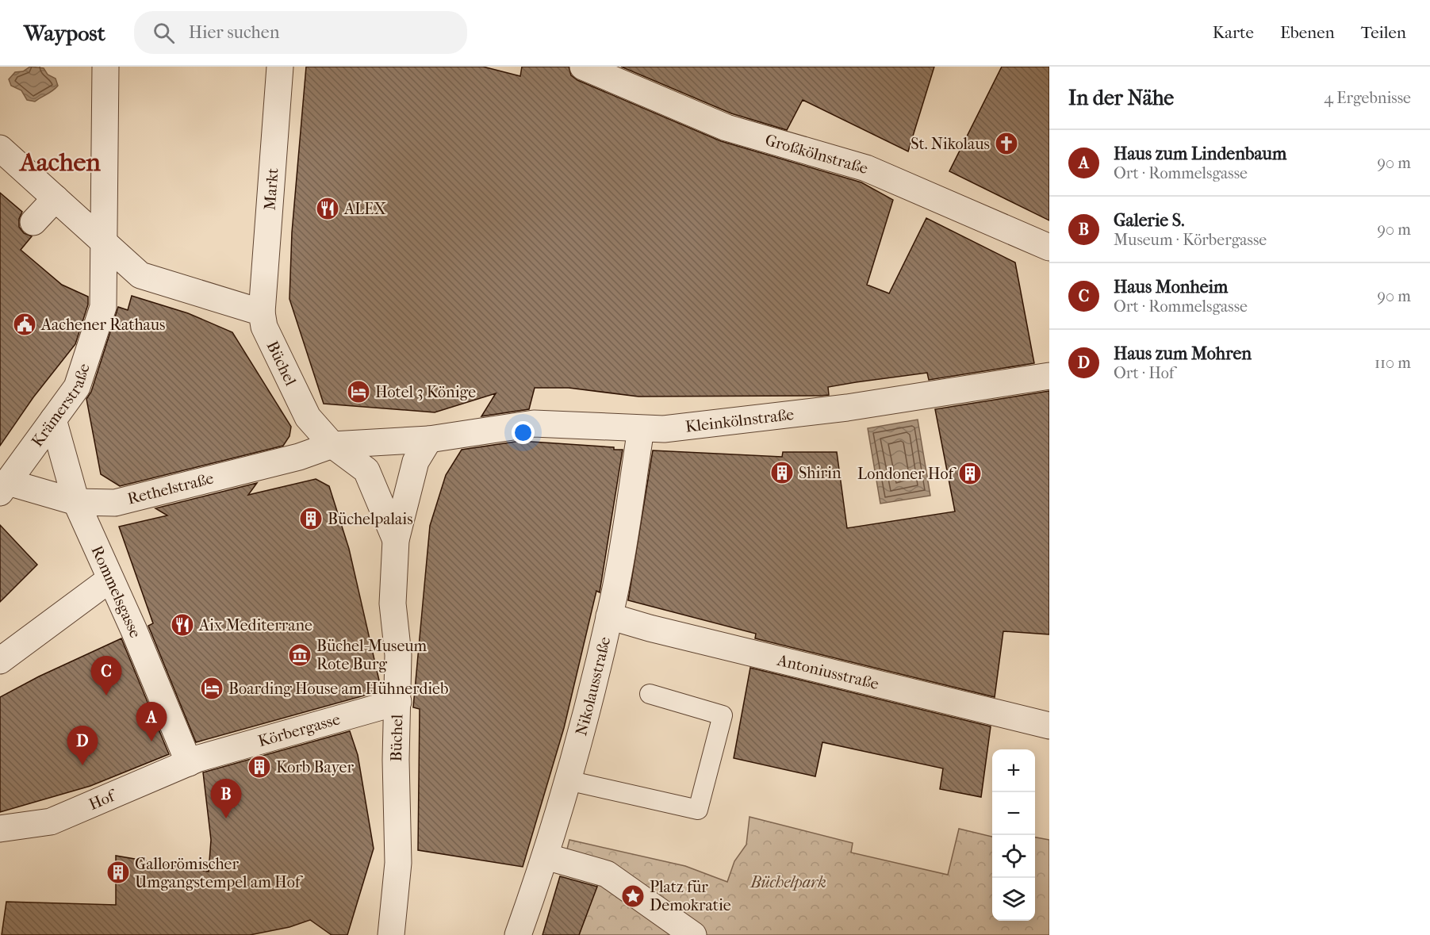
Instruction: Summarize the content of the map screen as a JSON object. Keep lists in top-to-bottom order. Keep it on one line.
{"streets":{"street":["Großkölnstraße","Markt","Büchel","Krämerstraße","Kleinkölnstraße","Rethelstraße","Rommelsgasse","Antoniusstraße","Nikolausstraße","Körbergasse","Hof"]},"crossings":[["Markt","Büchel"],["Büchel","Kleinkölnstraße"],["Büchel","Rethelstraße"],["Büchel","Körbergasse"],["Krämerstraße","Rethelstraße"],["Krämerstraße","Rommelsgasse"],["Kleinkölnstraße","Nikolausstraße"],["Rethelstraße","Rommelsgasse"],["Rommelsgasse","Körbergasse"],["Rommelsgasse","Hof"],["Antoniusstraße","Nikolausstraße"],["Körbergasse","Hof"]],"districts":["Aachen"],"parks":["Büchelpark"],"places":{"church":["St. Nikolaus"],"restaurant":["ALEX","Aix Mediterrane"],"public building":["Aachener Rathaus"],"hotel":["Hotel 3 Könige","Boarding House am Hühnerdieb"],"building":["Shirin","Londoner Hof","Büchelpalais","Korb Bayer","Gallorömischer Umgangstempel am Hof"],"museum":["Büchel-Museum Rote Burg"],"place":["Platz für Demokratie"]},"page":{"header":"Waypost","search":"Hier suchen","nav":["Karte","Ebenen","Teilen"],"heading":["In der Nähe","4 Ergebnisse"],"list":[{"mark":"A","name":"Haus zum Lindenbaum","note":"Ort · Rommelsgasse","value":"90 m"},{"mark":"B","name":"Galerie S.","note":"Museum · Körbergasse","value":"90 m"},{"mark":"C","name":"Haus Monheim","note":"Ort · Rommelsgasse","value":"90 m"},{"mark":"D","name":"Haus zum Mohren","note":"Ort · Hof","value":"110 m"}],"pins":["C","A","D","B"],"map_buttons":["+","−"]}}
